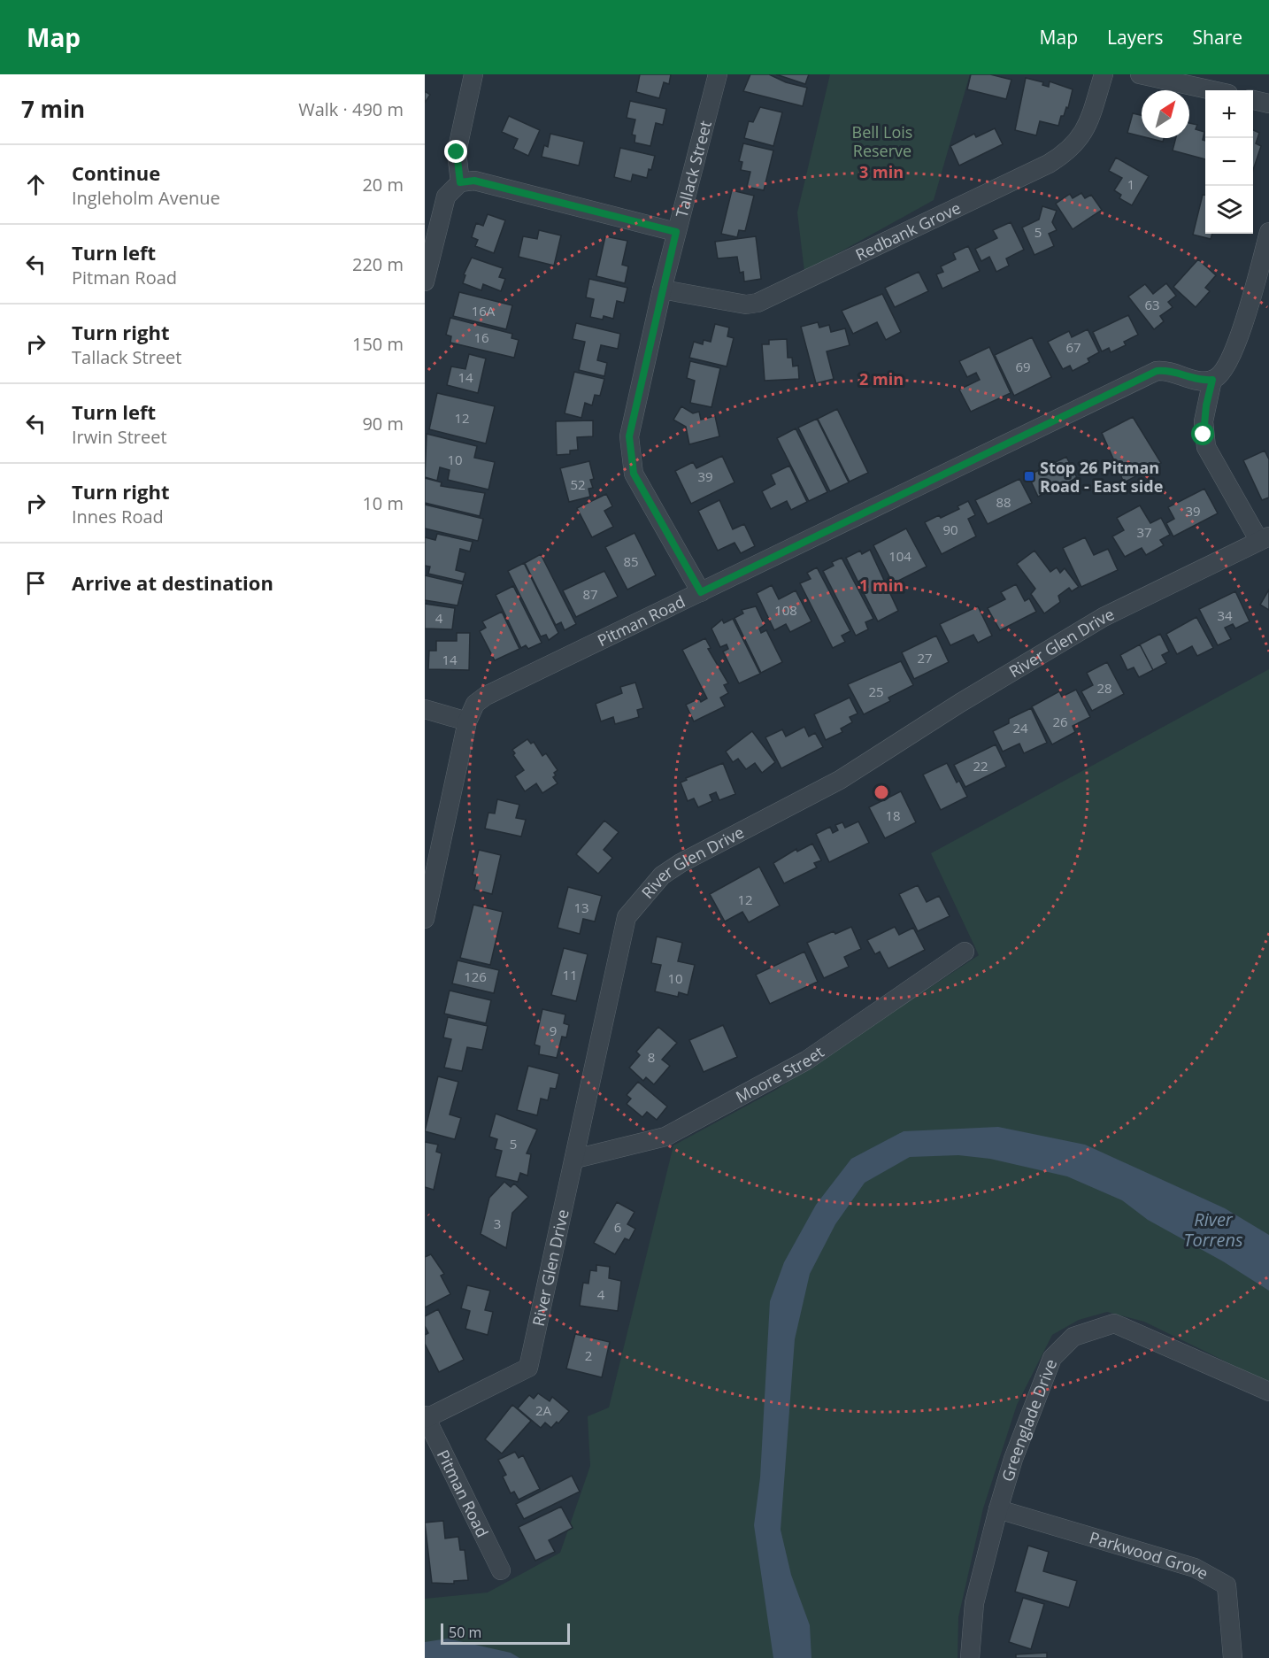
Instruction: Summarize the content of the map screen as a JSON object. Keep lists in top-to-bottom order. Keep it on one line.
{"streets":{"street":["Tallack Street","Redbank Grove","Pitman Road","River Glen Drive","Moore Street","Greenglade Drive","Parkwood Grove"]},"crossings":[["Tallack Street","Redbank Grove"],["Tallack Street","Pitman Road"],["Pitman Road","River Glen Drive"],["River Glen Drive","Moore Street"],["Greenglade Drive","Parkwood Grove"]],"water":["River Torrens"],"parks":["Bell Lois Reserve"],"places":{"transit":["Stop 26 Pitman Road - East side"]},"house_numbers":["1","5","63","16A","16","67","69","14","12","10","39","52","88","39","90","37","104","85","87","108","34","4","27","14","28","25","26","24","22","18","12","13","11","126","10","9","8","5","3","6","4","2","2A"],"scale_bar":"50 m","north":"top right","page":{"header":"Map","nav":["Map","Layers","Share"],"heading":["7 min","Walk · 490 m"],"map_buttons":["+","−"],"list":[["Continue","Ingleholm Avenue","20 m"],["Turn left","Pitman Road","220 m"],["Turn right","Tallack Street","150 m"],["Turn left","Irwin Street","90 m"],["Turn right","Innes Road","10 m"],"Arrive at destination"],"scale":"50 m"},"rings":["3 min","2 min","1 min"]}
